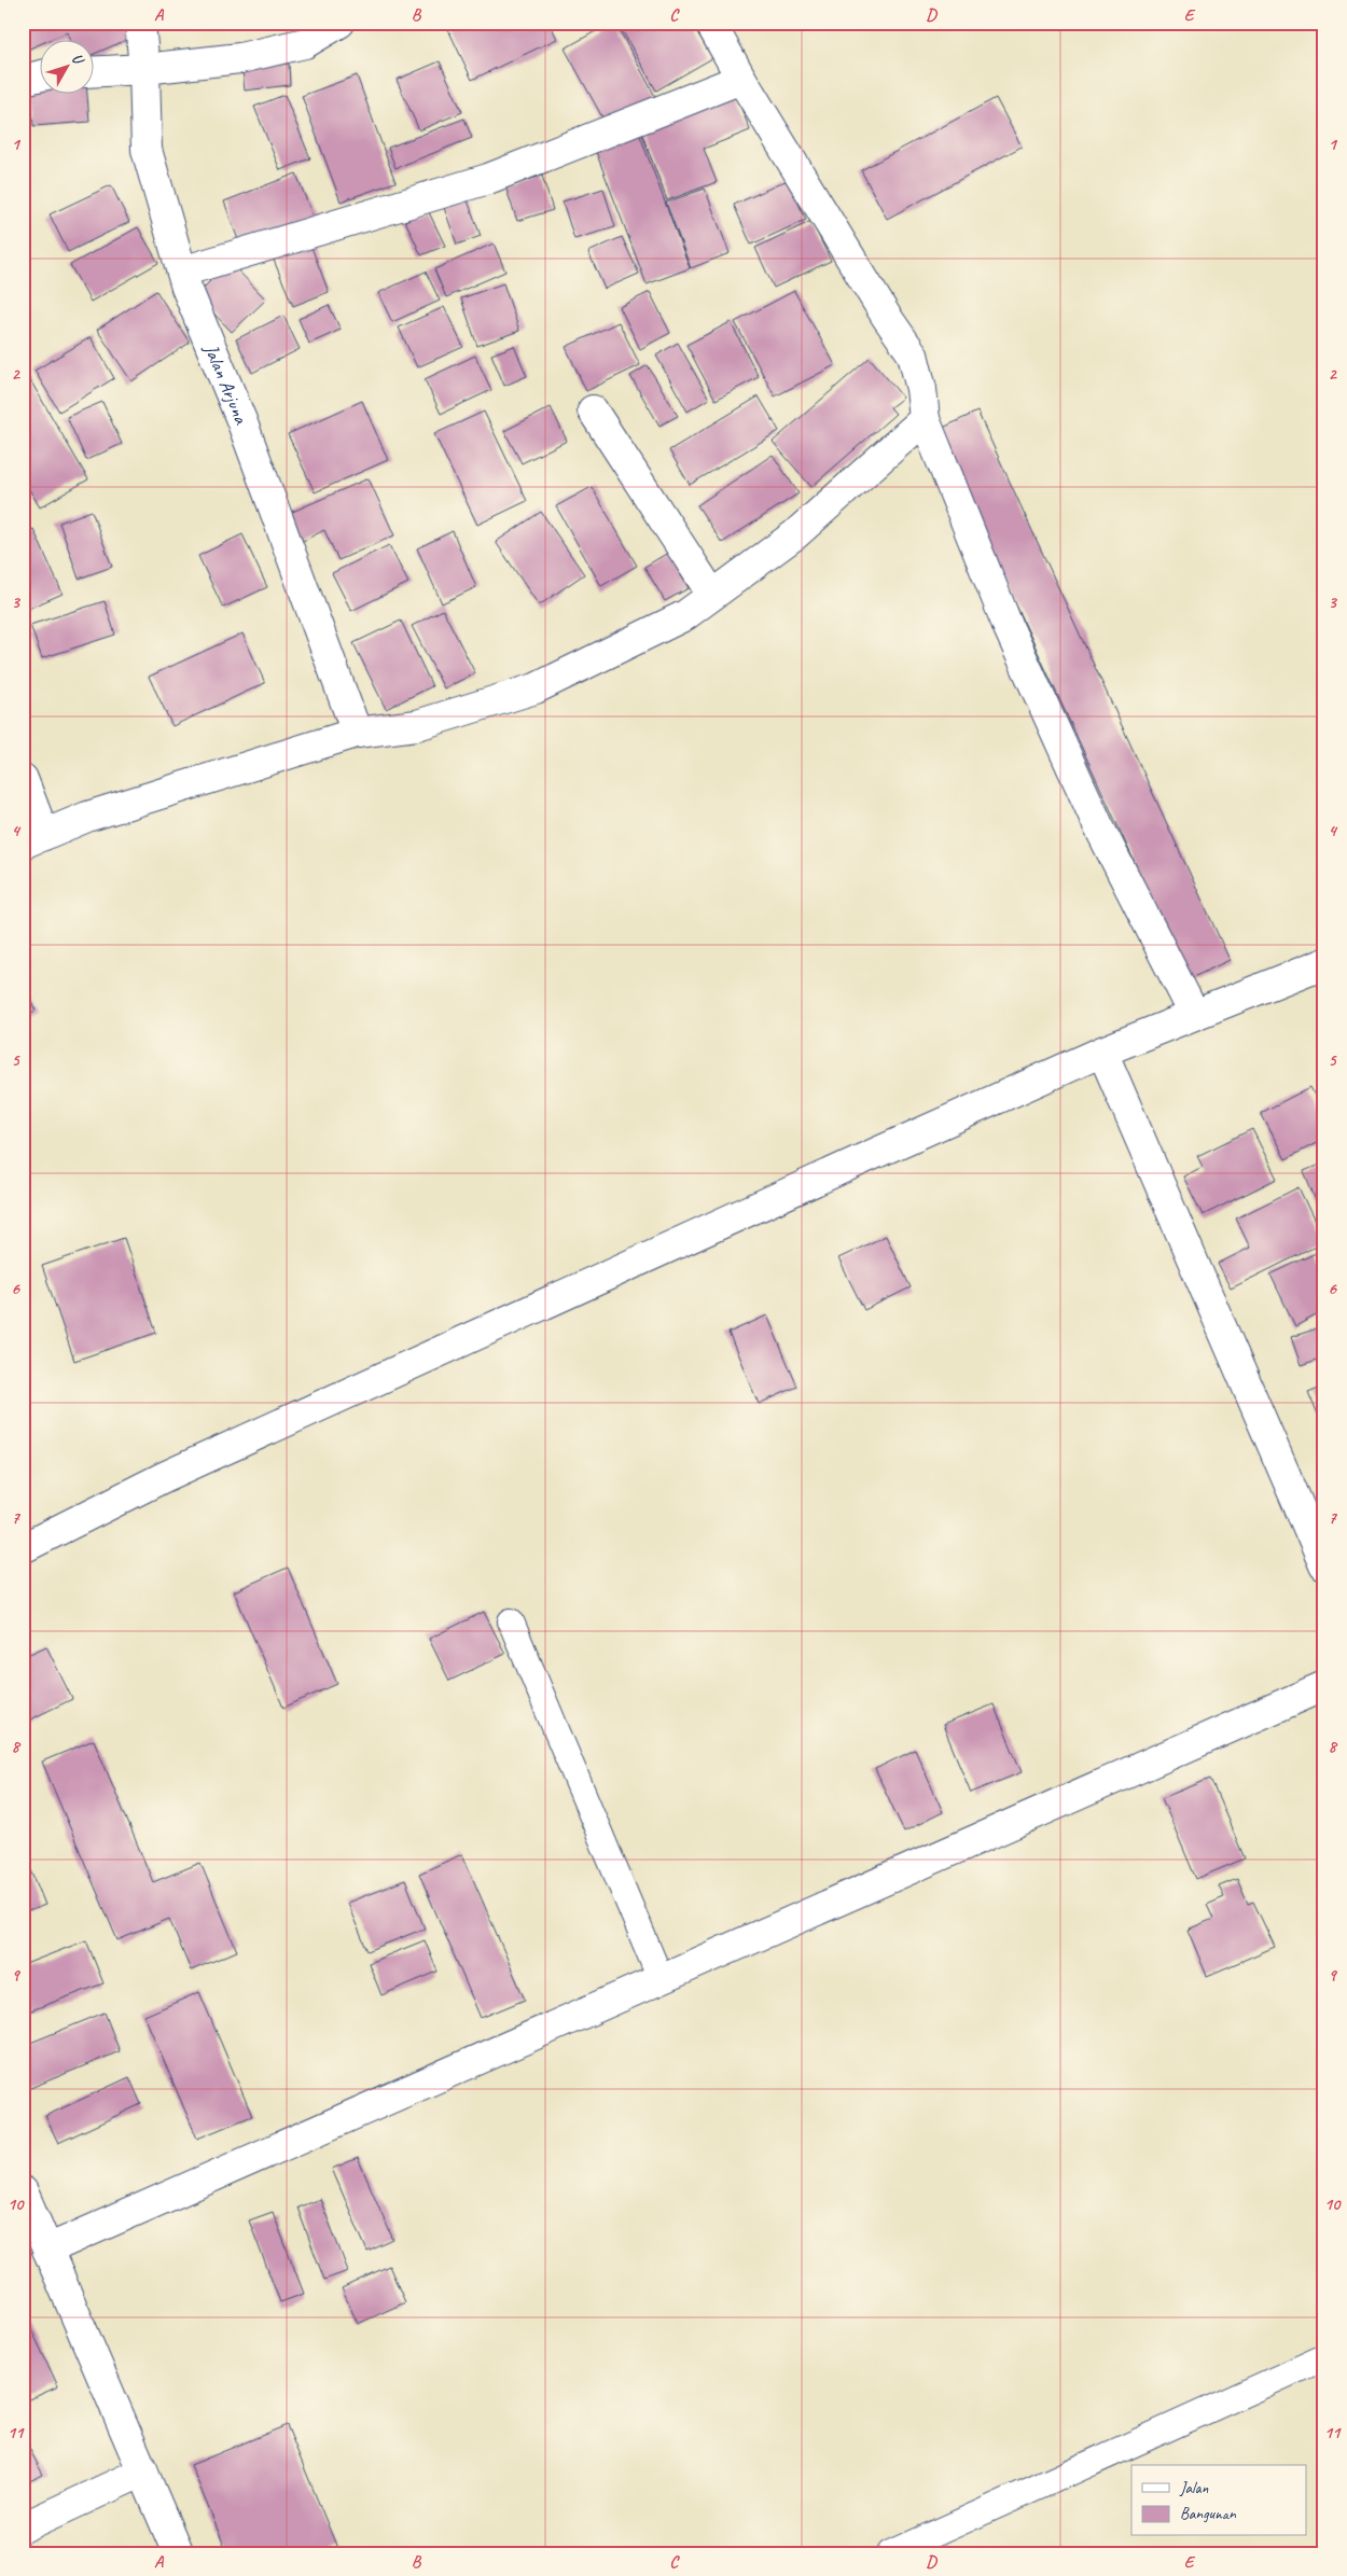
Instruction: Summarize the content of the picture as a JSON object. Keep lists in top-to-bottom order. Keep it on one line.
{"streets":{"street":["Jalan Arjuna"]},"legend":["Jalan","Bangunan"],"north":"top right","grid":{"columns":["A","B","C","D","E"],"rows":["1","2","3","4","5","6","7","8","9","10","11"]}}
